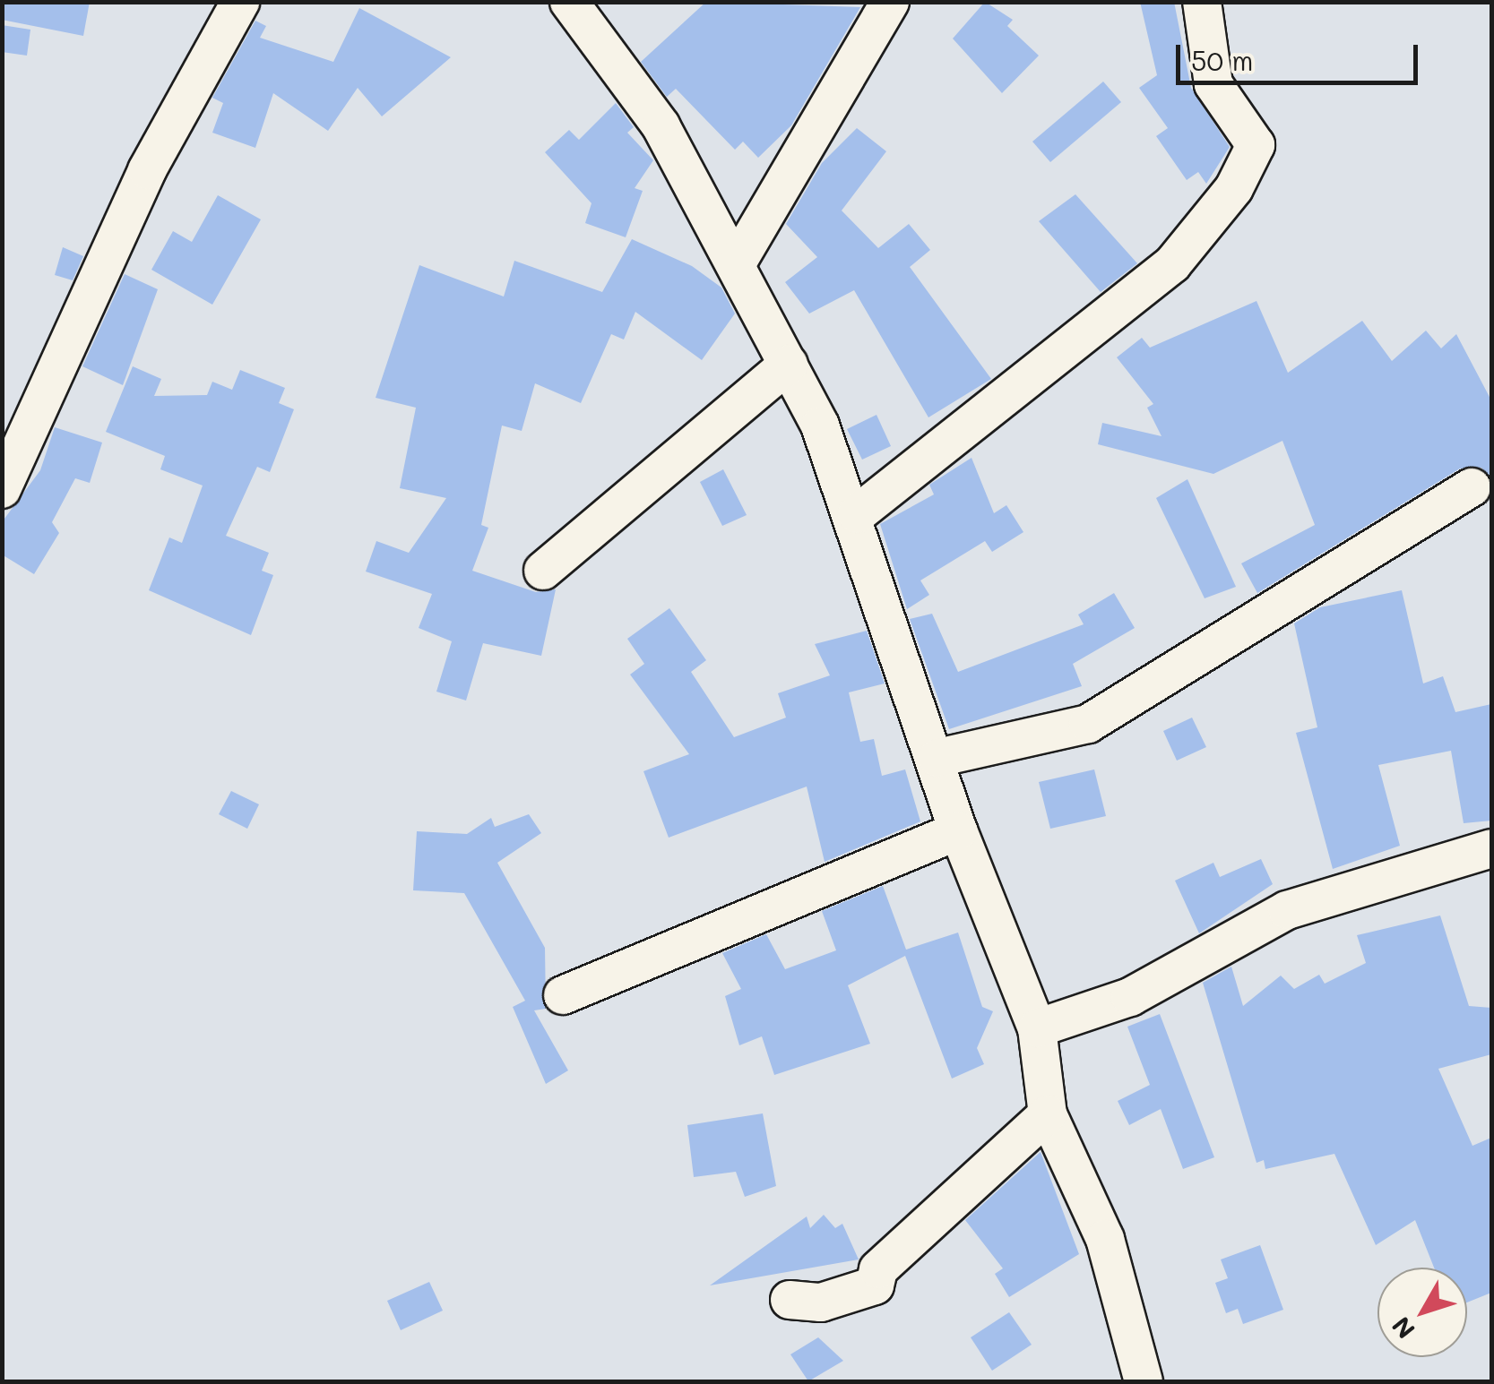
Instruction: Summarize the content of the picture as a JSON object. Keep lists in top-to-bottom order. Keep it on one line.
{"scale_bar":"50 m","north":"bottom left"}
